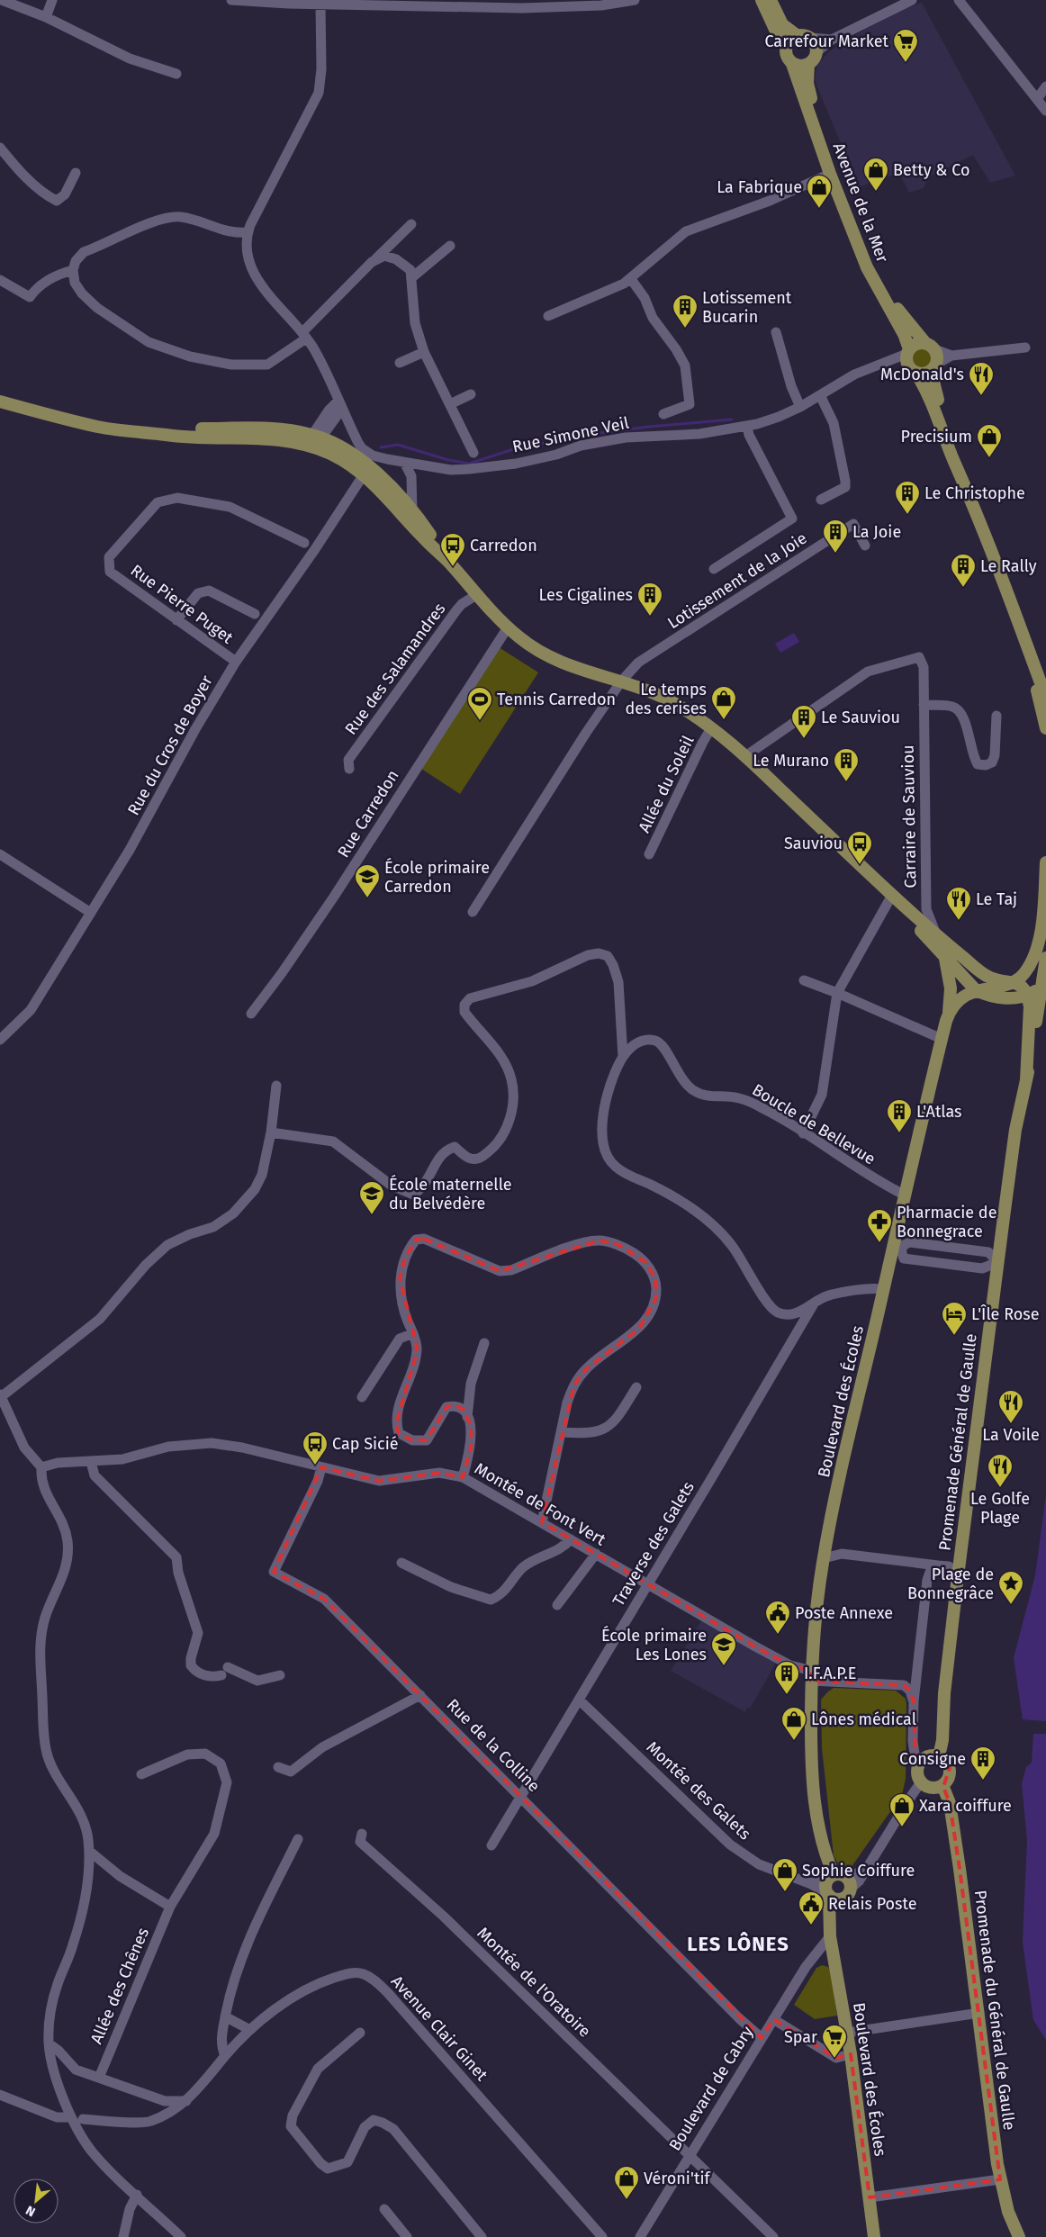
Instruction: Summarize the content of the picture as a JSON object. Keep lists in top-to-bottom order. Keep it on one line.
{"streets":{"main road":["Avenue de la Mer","Boulevard des Écoles","Promenade Général de Gaulle","Promenade du Général de Gaulle"],"street":["Rue Simone Veil","Lotissement de la Joie","Rue Pierre Puget","Rue des Salamandres","Rue du Cros de Boyer","Allée du Soleil","Rue Carredon","Carraire de Sauviou","Boucle de Bellevue","Montée de Font Vert","Traverse des Galets","Rue de la Colline","Montée des Galets","Montée de l'Oratoire","Allée des Chênes","Avenue Clair Ginet","Boulevard de Cabry"]},"crossings":[["Avenue de la Mer","Rue Simone Veil"],["Rue Pierre Puget","Rue du Cros de Boyer"],["Boucle de Bellevue","Boulevard des Écoles"],["Boucle de Bellevue","Traverse des Galets"],["Boulevard des Écoles","Montée de Font Vert"],["Boulevard des Écoles","Montée des Galets"],["Boulevard des Écoles","Boulevard de Cabry"],["Promenade Général de Gaulle","Promenade du Général de Gaulle"],["Montée de Font Vert","Traverse des Galets"],["Montée de Font Vert","Rue de la Colline"],["Traverse des Galets","Rue de la Colline"],["Traverse des Galets","Montée des Galets"],["Rue de la Colline","Boulevard de Cabry"],["Montée de l'Oratoire","Boulevard de Cabry"]],"districts":["LES LÔNES"],"places":{"supermarket":["Carrefour Market","Spar"],"shop":["Betty & Co","La Fabrique","Precisium","Le temps des cerises","Lônes médical","Xara coiffure","Sophie Coiffure","Véroni'tif"],"building":["Lotissement Bucarin","Le Christophe","La Joie","Le Rally","Les Cigalines","Le Sauviou","Le Murano","L'Atlas","I.F.A.P.E","Consigne"],"restaurant":["McDonald's","Le Taj","La Voile","Le Golfe Plage"],"bus stop":["Carredon","Sauviou","Cap Sicié"],"sports":["Tennis Carredon"],"school or university":["École primaire Carredon","École maternelle du Belvédère","École primaire Les Lones"],"pharmacy":["Pharmacie de Bonnegrace"],"hotel":["L'Île Rose"],"place":["Plage de Bonnegrâce"],"public building":["Poste Annexe","Relais Poste"]},"north":"bottom left"}
